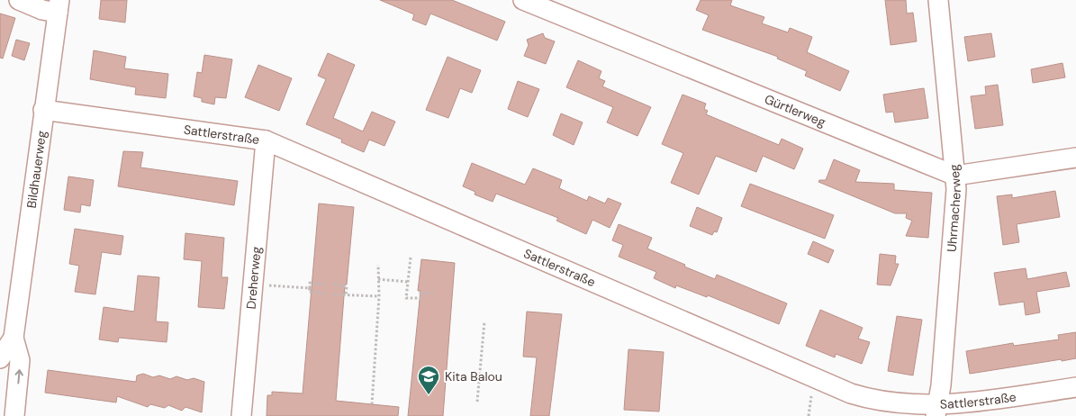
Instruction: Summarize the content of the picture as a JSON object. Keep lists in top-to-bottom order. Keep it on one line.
{"streets":{"street":["Gürtlerweg","Sattlerstraße","Bildhauerweg","Uhrmacherweg","Dreherweg"]},"crossings":[["Gürtlerweg","Uhrmacherweg"],["Sattlerstraße","Bildhauerweg"],["Sattlerstraße","Uhrmacherweg"],["Sattlerstraße","Dreherweg"]],"places":{"school or university":["Kita Balou"]}}
